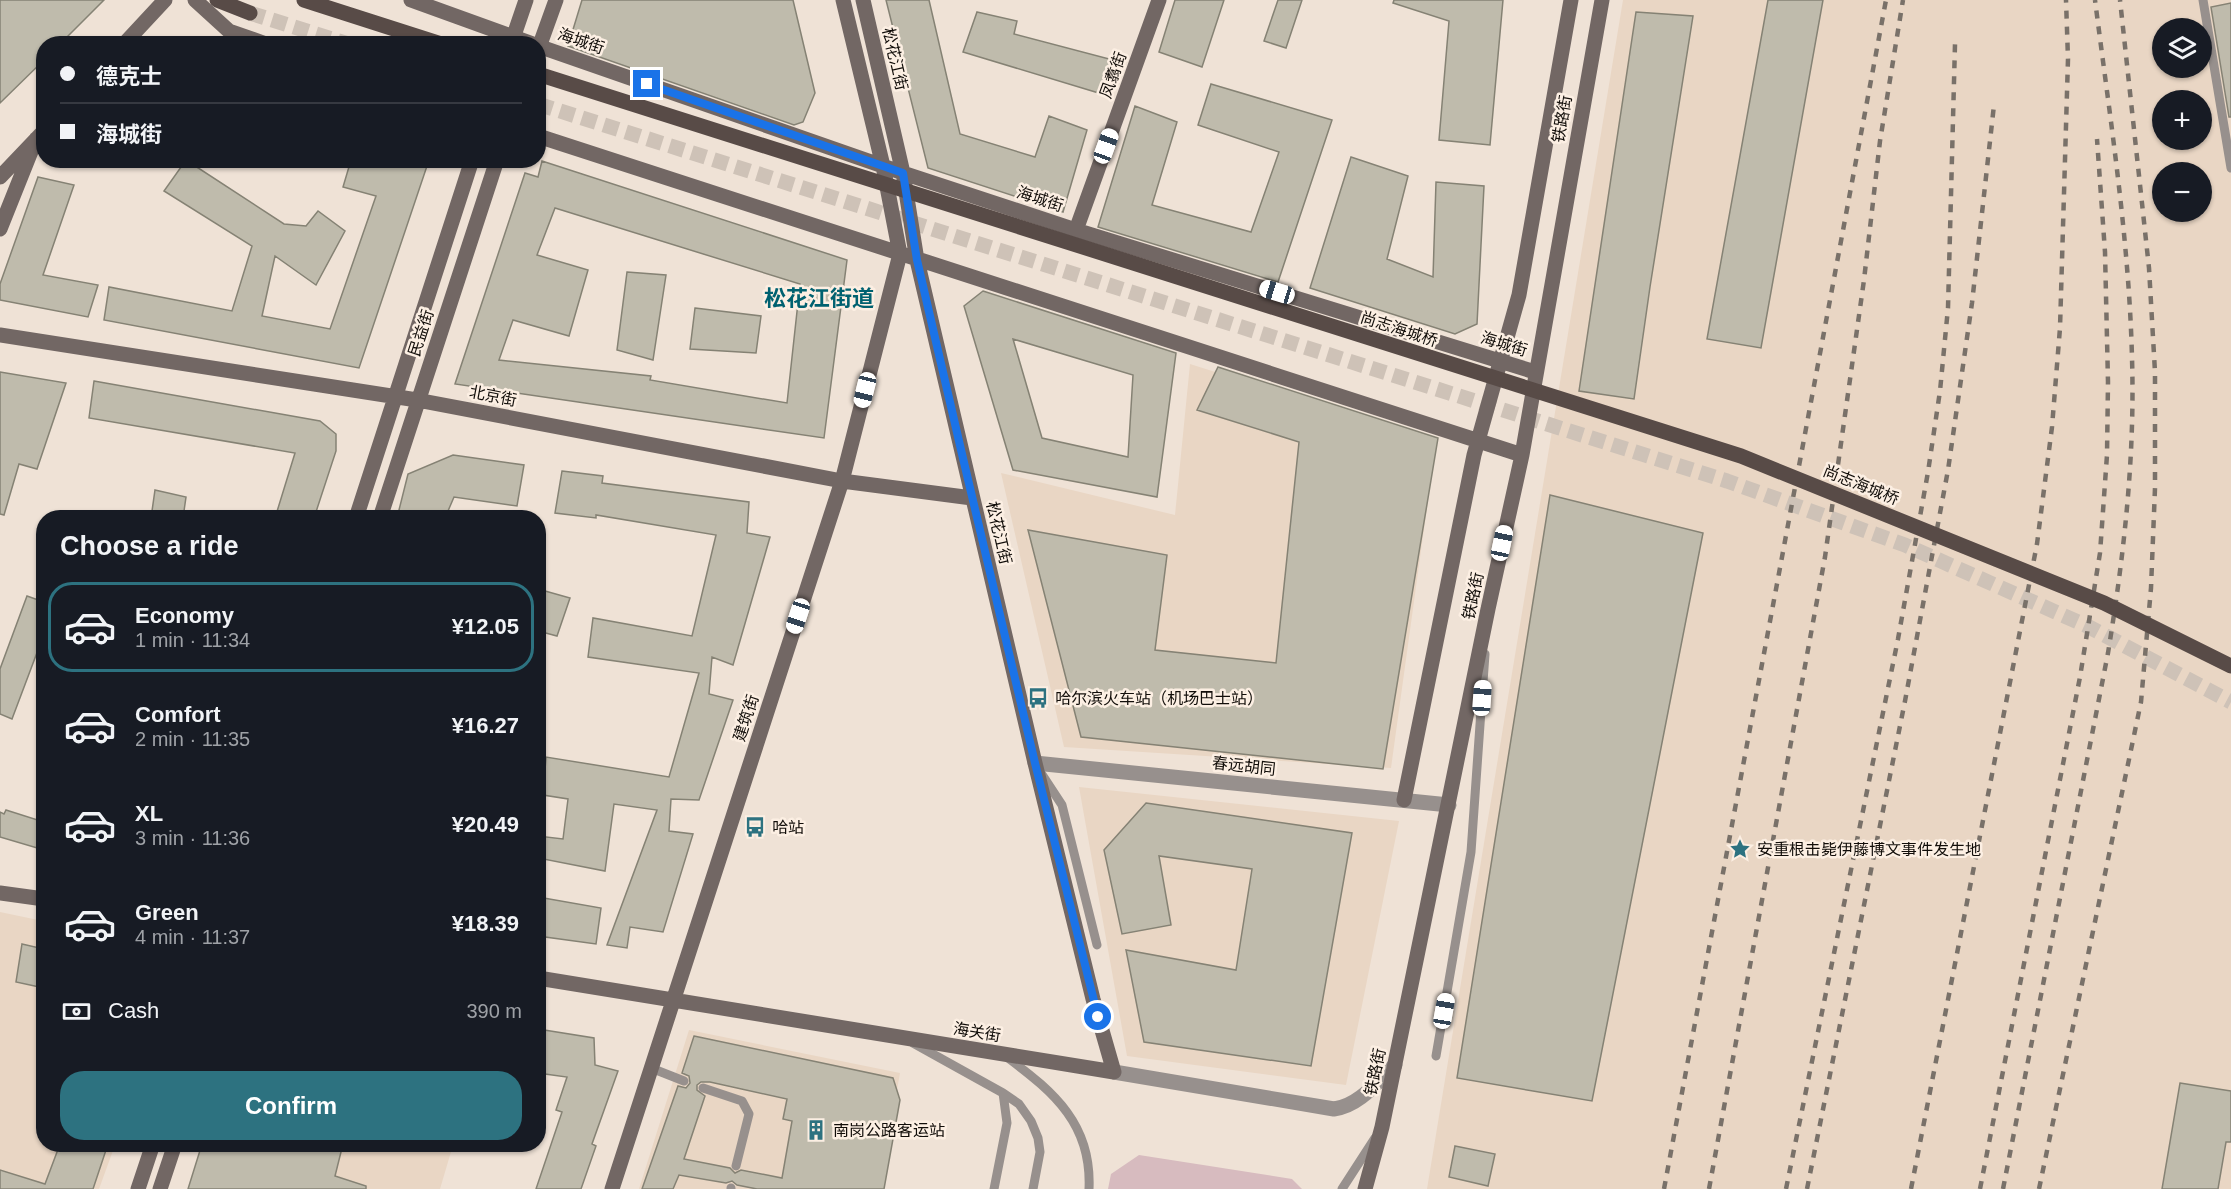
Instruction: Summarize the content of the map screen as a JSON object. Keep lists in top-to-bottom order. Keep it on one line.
{"streets":{"main road":["海城街","松花江街","凤翥街","铁路街","尚志海城桥","民益街","北京街","建筑街","海关街"],"street":["春远胡同"]},"crossings":[["海城街","松花江街"],["海城街","凤翥街"],["海城街","铁路街"],["松花江街","北京街"],["松花江街","春远胡同"],["松花江街","海关街"],["铁路街","春远胡同"],["铁路街","海关街"],["民益街","北京街"],["北京街","建筑街"],["建筑街","海关街"]],"districts":["松花江街道"],"places":{"bus stop":["哈尔滨火车站（机场巴士站）","哈站"],"place":["安重根击毙伊藤博文事件发生地"],"building":["南岗公路客运站"]},"page":{"map_buttons":["+","−"],"banner":["德克士","海城街"],"heading":"Choose a ride","list":[{"name":"Economy","note":"1 min · 11:34","value":"¥12.05"},{"name":"Comfort","note":"2 min · 11:35","value":"¥16.27"},{"name":"XL","note":"3 min · 11:36","value":"¥20.49"},{"name":"Green","note":"4 min · 11:37","value":"¥18.39"}],"pay":["Cash","390 m"],"buttons":"Confirm"}}
